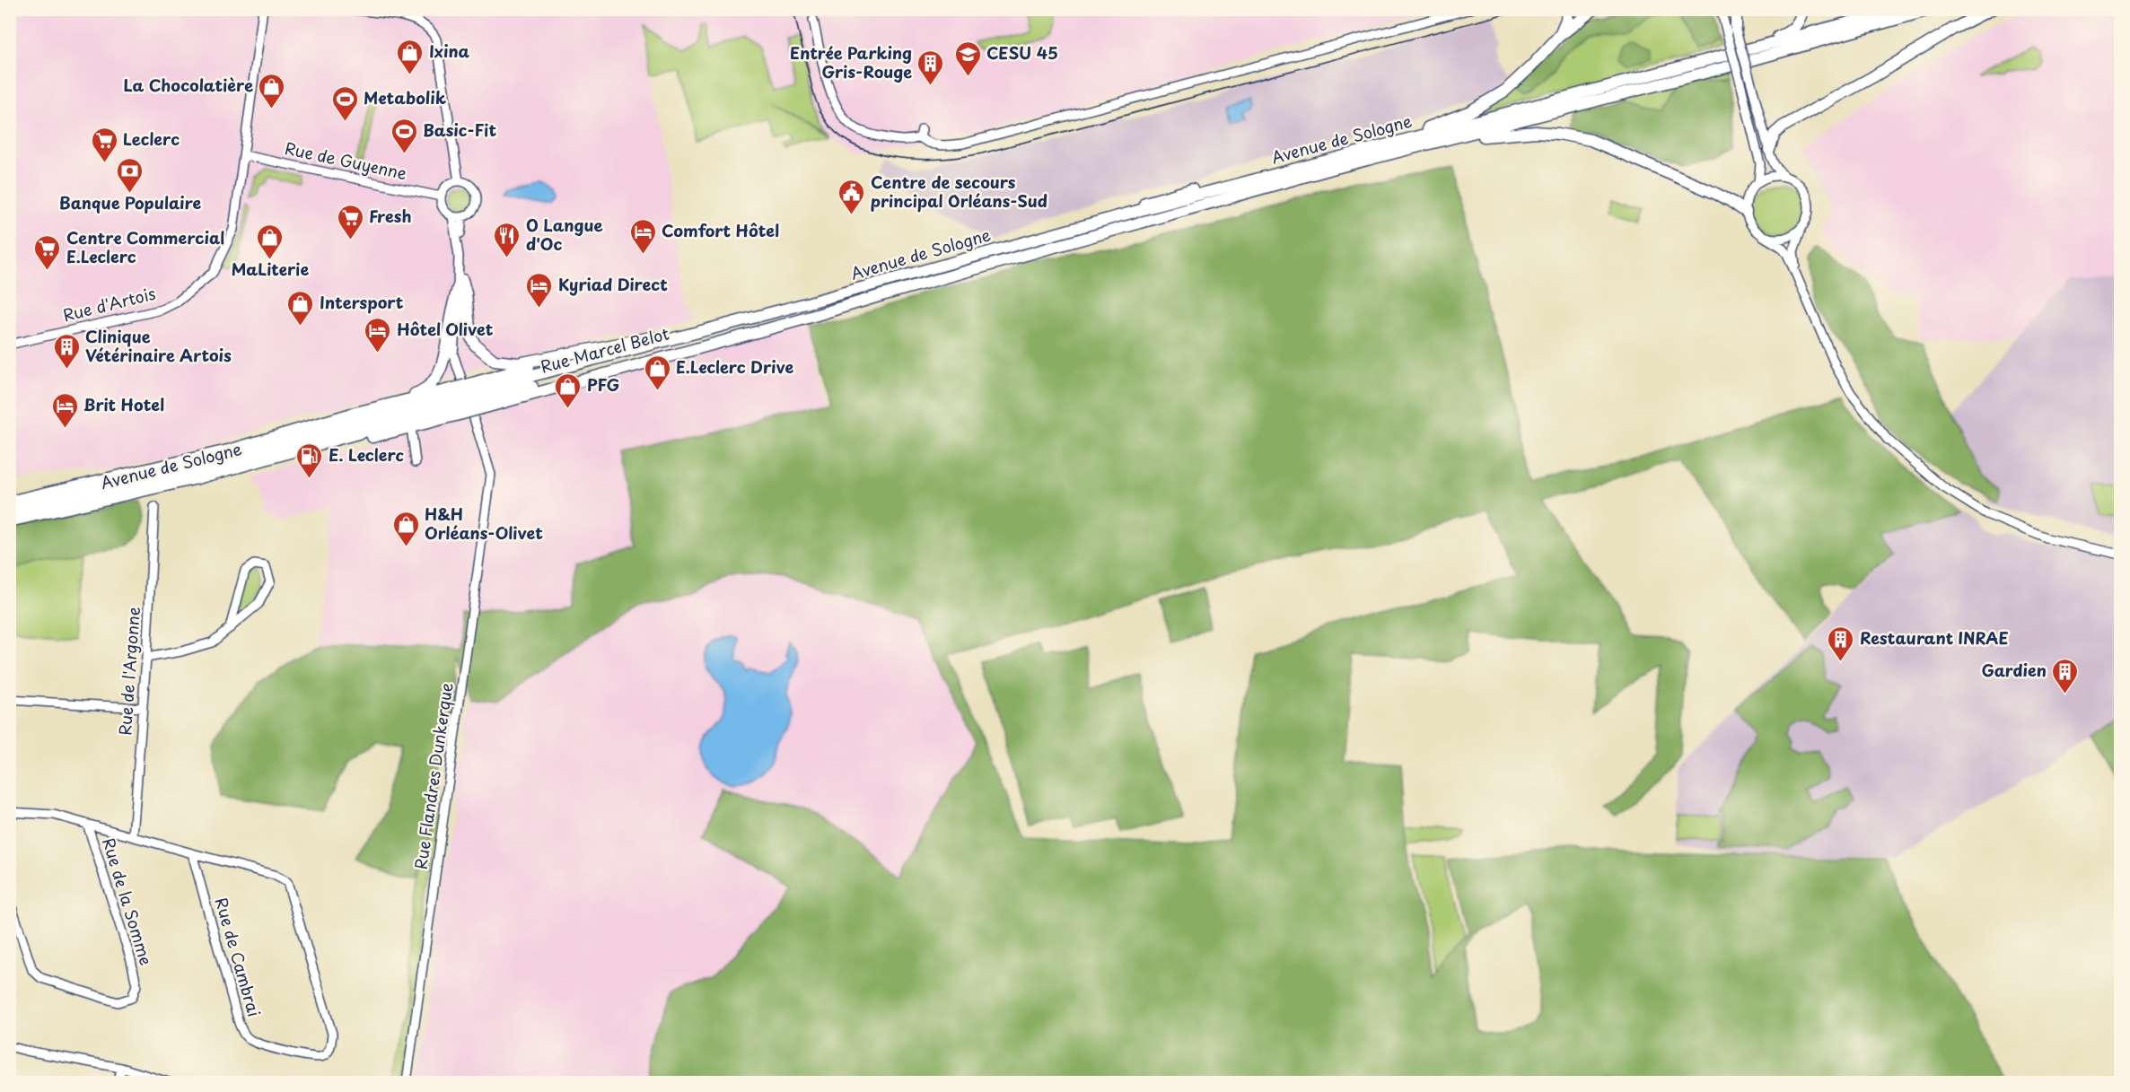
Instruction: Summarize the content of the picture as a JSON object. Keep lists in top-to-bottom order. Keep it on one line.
{"streets":{"main road":["Avenue de Sologne","Rue Marcel Belot"],"street":["Rue de Guyenne","Rue d'Artois","Rue de l'Argonne","Rue Flandres Dunkerque","Rue de la Somme","Rue de Cambrai"]},"crossings":[["Avenue de Sologne","Rue Marcel Belot"],["Rue de Guyenne","Rue d'Artois"],["Rue Marcel Belot","Rue Flandres Dunkerque"]],"places":{"shop":["Ixina","La Chocolatière","MaLiterie","Intersport","E.Leclerc Drive","PFG","H&H Orléans-Olivet"],"school or university":["CESU 45"],"building":["Entrée Parking Gris-Rouge","Clinique Vétérinaire Artois","Restaurant INRAE","Gardien"],"sports":["Metabolik","Basic-Fit"],"supermarket":["Leclerc","Fresh","Centre Commercial E.Leclerc"],"bank":["Banque Populaire"],"public building":["Centre de secours principal Orléans-Sud"],"hotel":["Comfort Hôtel","Kyriad Direct","Hôtel Olivet","Brit Hotel"],"restaurant":["O Langue d'Oc"],"fuel station":["E. Leclerc"]}}
